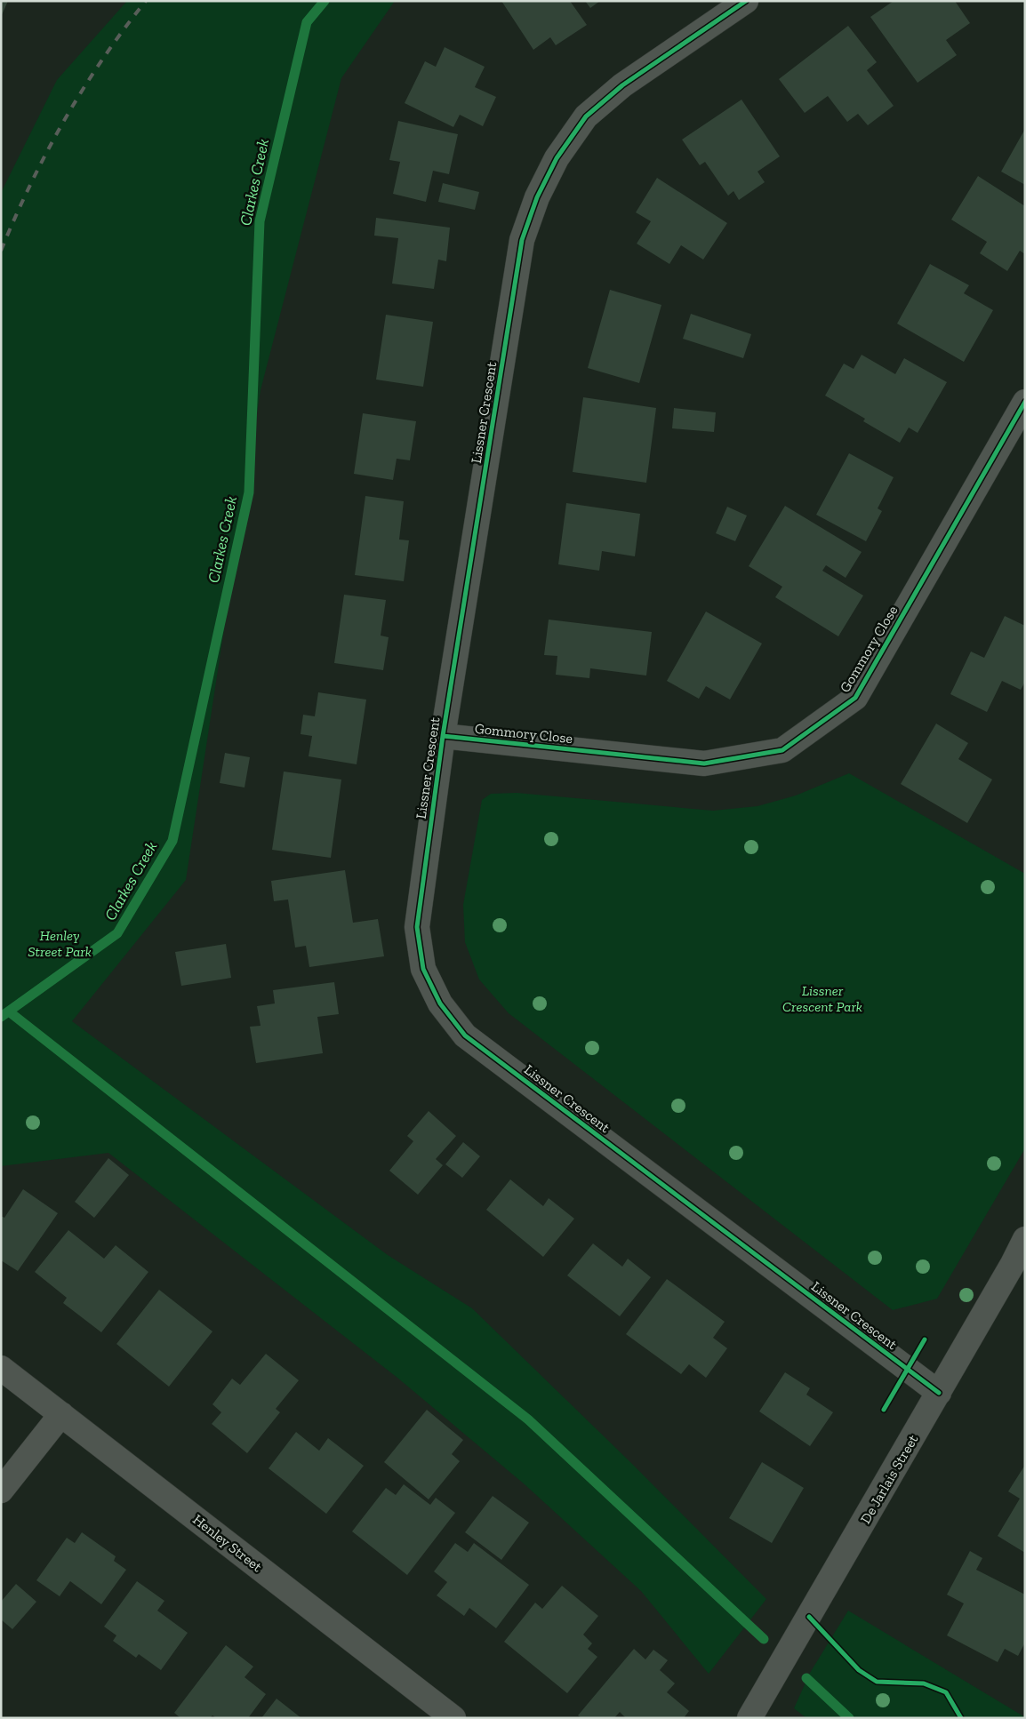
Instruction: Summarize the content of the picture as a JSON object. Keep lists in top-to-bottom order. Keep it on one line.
{"streets":{"street":["Lissner Crescent","Gommory Close","De Jarlais Street","Henley Street"]},"crossings":[["Lissner Crescent","Gommory Close"],["Lissner Crescent","De Jarlais Street"]],"water":["Clarkes Creek"],"parks":["Henley Street Park","Lissner Crescent Park"]}
